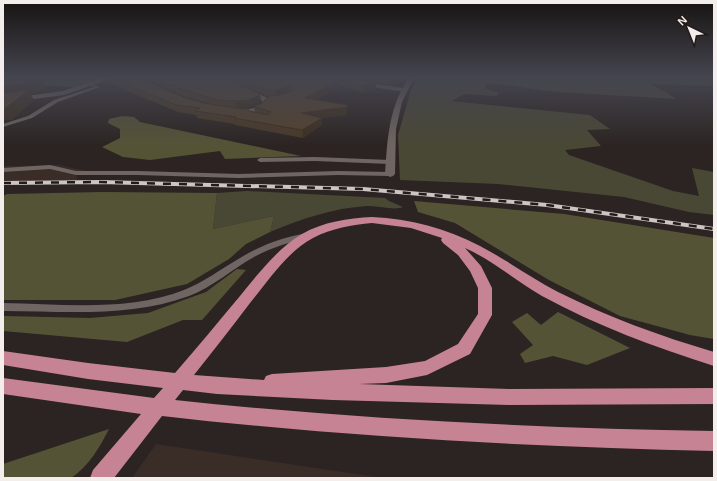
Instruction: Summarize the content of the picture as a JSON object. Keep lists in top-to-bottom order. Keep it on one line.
{"north":"top left"}
